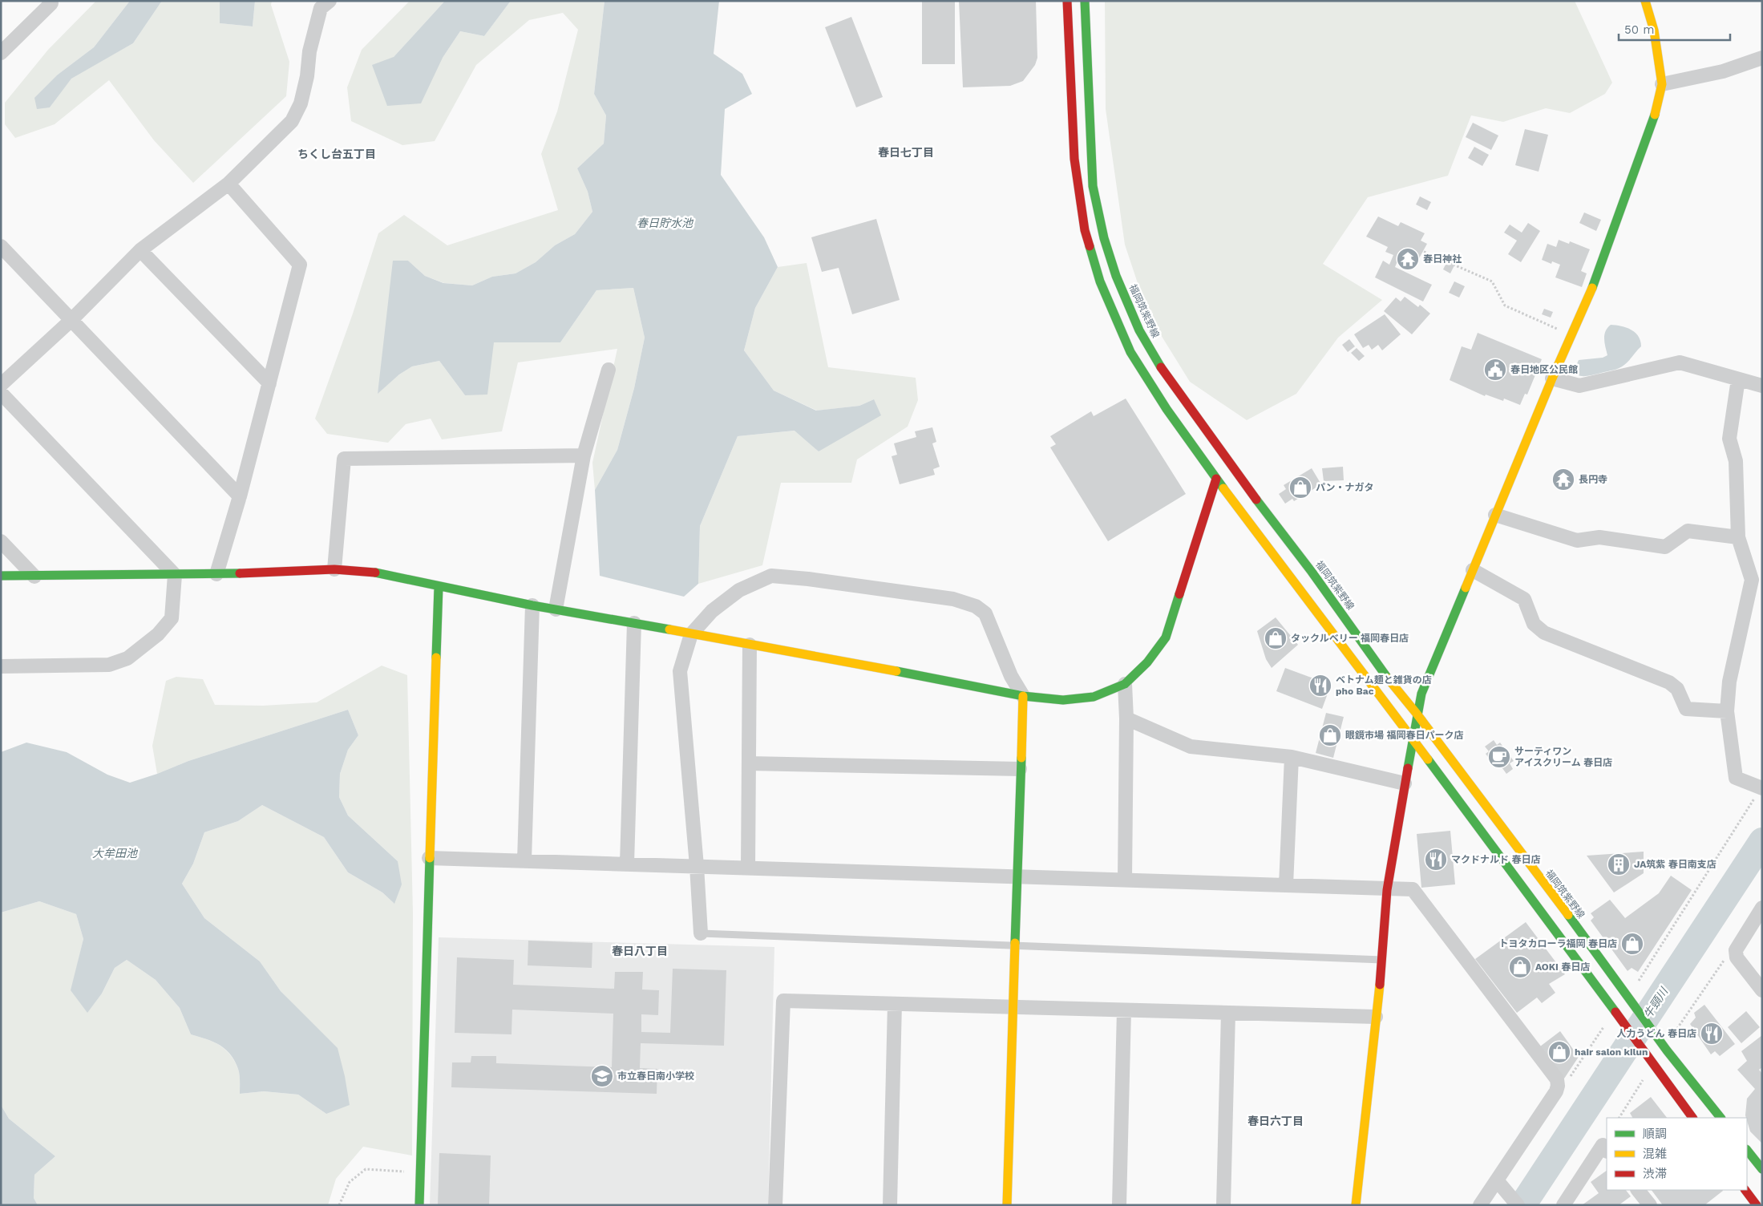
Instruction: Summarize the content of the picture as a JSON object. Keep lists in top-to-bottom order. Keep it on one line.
{"streets":{"street":["福岡筑紫野線"]},"districts":["春日七丁目","ちくし台五丁目","春日八丁目","春日六丁目"],"water":["春日貯水池","大牟田池","牛頸川"],"places":{"temple":["春日神社","長円寺"],"public building":["春日地区公民館"],"shop":["パン・ナガタ","タックルベリー 福岡春日店","眼鏡市場 福岡春日パーク店","トヨタカローラ福岡 春日店","AOKI 春日店","hair salon kilun"],"restaurant":["ベトナム麺と雑貨の店 pho Bac","マクドナルド 春日店","人力うどん 春日店"],"cafe":["サーティワン アイスクリーム 春日店"],"building":["JA筑紫 春日南支店"],"school or university":["市立春日南小学校"]},"legend":["順調","混雑","渋滞"],"scale_bar":"50 m"}
